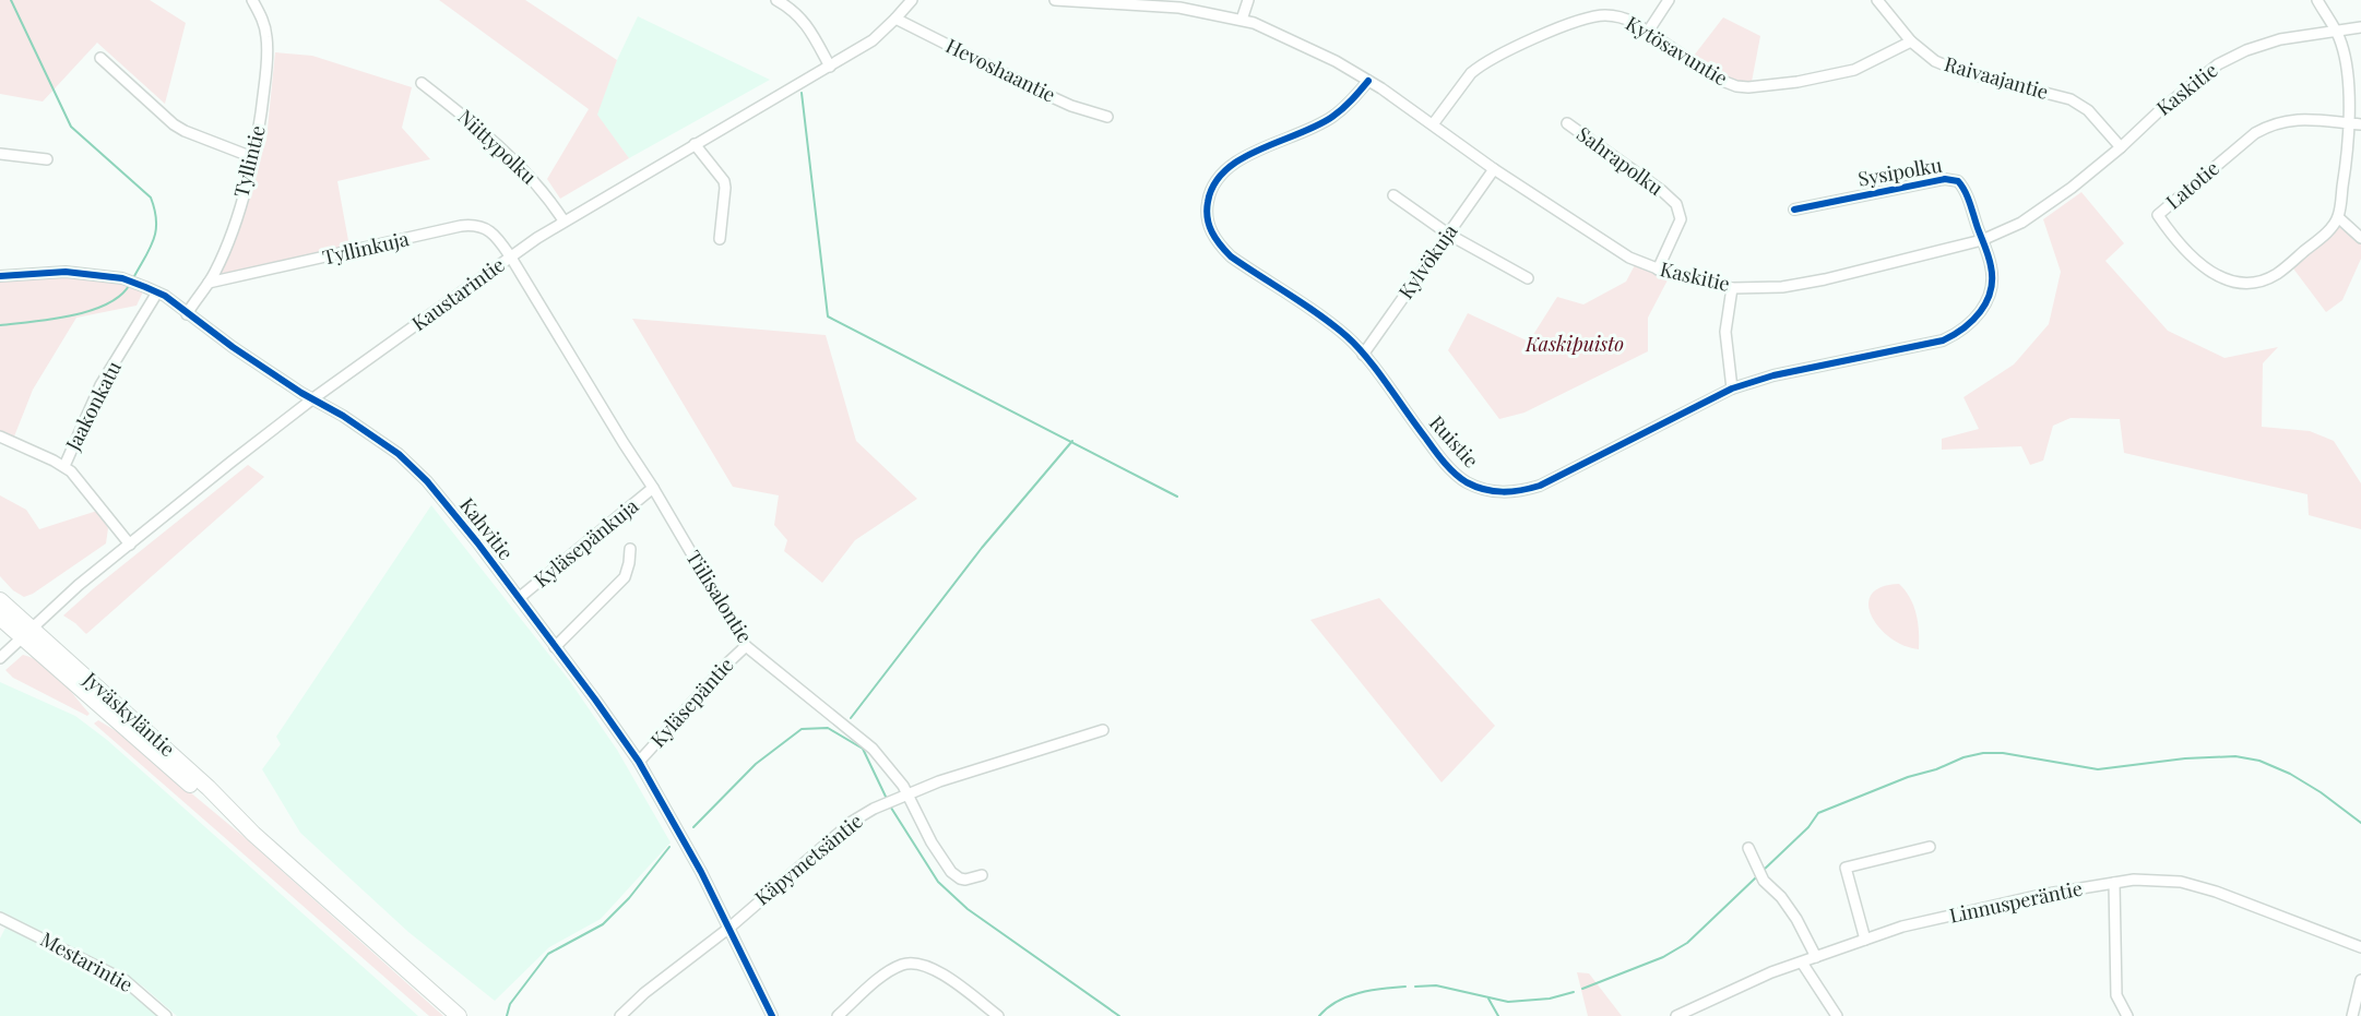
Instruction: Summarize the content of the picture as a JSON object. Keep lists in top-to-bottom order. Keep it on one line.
{"streets":{"highway":["Jyväskyläntie"],"street":["Kytösavuntie","Hevoshaantie","Raivaajantie","Kaskitie","Niittypolku","Tyllintie","Sahrapolku","Sysipolku","Latotie","Tyllinkuja","Kylvökuja","Kaustarintie","Jaakonkatu","Ruistie","Kahvitie","Kyläsepänkuja","Tiilisalontie","Kyläsepäntie","Käpymetsäntie","Linnusperäntie","Mestarintie"]},"crossings":[["Kytösavuntie","Raivaajantie"],["Kytösavuntie","Kaskitie"],["Hevoshaantie","Kaustarintie"],["Raivaajantie","Kaskitie"],["Kaskitie","Sahrapolku"],["Kaskitie","Sysipolku"],["Kaskitie","Kylvökuja"],["Kaskitie","Ruistie"],["Niittypolku","Kaustarintie"],["Tyllintie","Tyllinkuja"],["Tyllintie","Kahvitie"],["Sysipolku","Ruistie"],["Tyllinkuja","Kaustarintie"],["Tyllinkuja","Tiilisalontie"],["Kylvökuja","Ruistie"],["Kaustarintie","Jaakonkatu"],["Kaustarintie","Kahvitie"],["Kaustarintie","Tiilisalontie"],["Kaustarintie","Jyväskyläntie"],["Jaakonkatu","Kahvitie"],["Kahvitie","Kyläsepänkuja"],["Kahvitie","Kyläsepäntie"],["Kahvitie","Käpymetsäntie"],["Kyläsepänkuja","Tiilisalontie"],["Tiilisalontie","Kyläsepäntie"],["Tiilisalontie","Käpymetsäntie"]],"parks":["Kaskipuisto"]}
